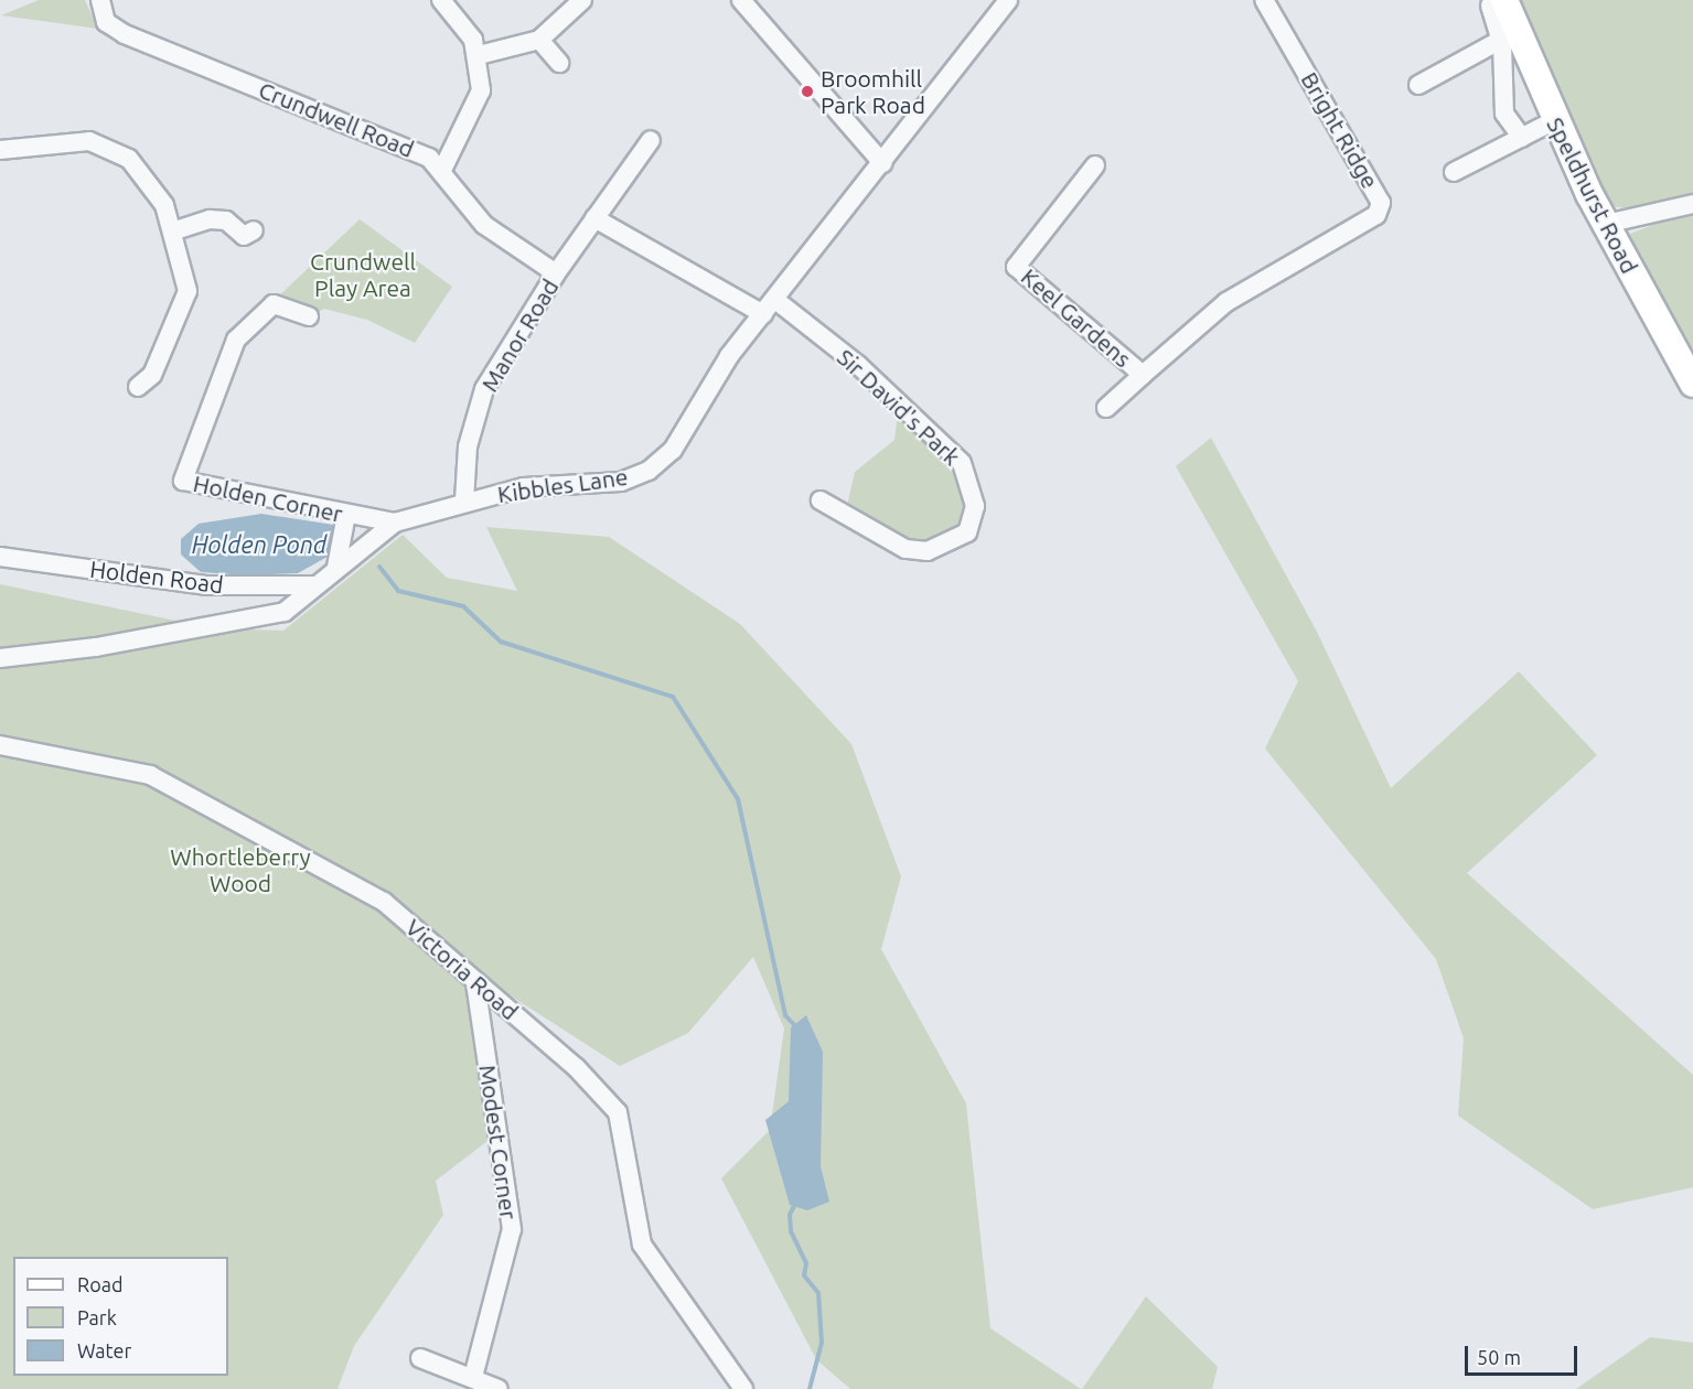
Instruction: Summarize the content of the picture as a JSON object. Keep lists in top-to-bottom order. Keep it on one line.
{"streets":{"street":["Crundwell Road","Bright Ridge","Speldhurst Road","Keel Gardens","Manor Road","Sir David's Park","Kibbles Lane","Holden Corner","Holden Road","Victoria Road","Modest Corner"]},"crossings":[["Crundwell Road","Manor Road"],["Bright Ridge","Keel Gardens"],["Manor Road","Kibbles Lane"],["Sir David's Park","Kibbles Lane"],["Kibbles Lane","Holden Corner"],["Kibbles Lane","Holden Road"],["Victoria Road","Modest Corner"]],"water":["Holden Pond"],"parks":["Crundwell Play Area","Whortleberry Wood"],"places":["Broomhill Park Road"],"legend":["Road","Park","Water"],"scale_bar":"50 m"}
